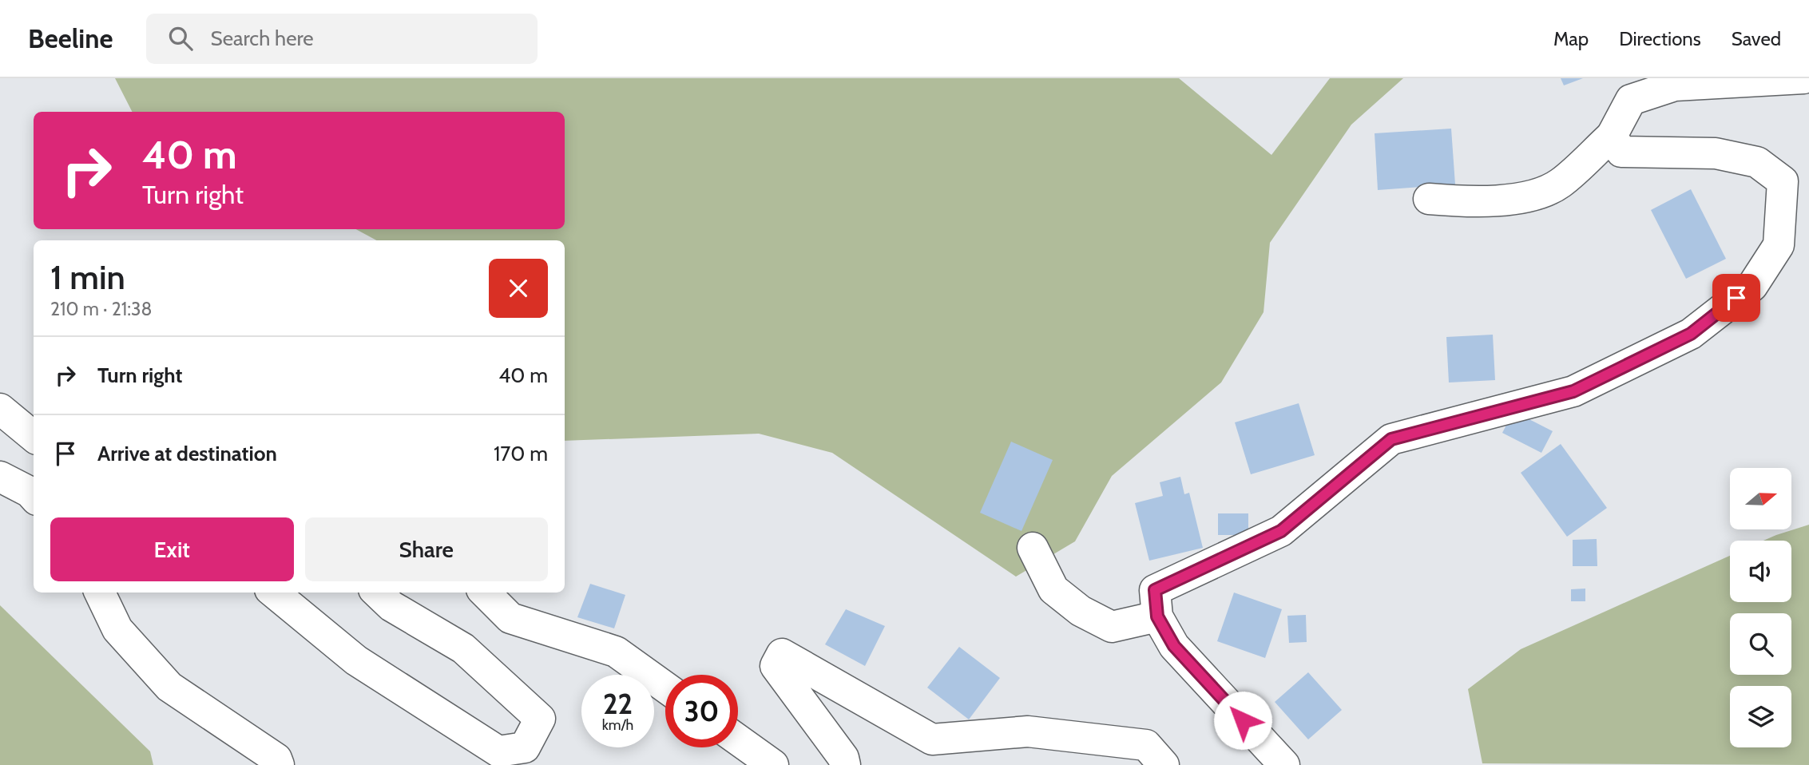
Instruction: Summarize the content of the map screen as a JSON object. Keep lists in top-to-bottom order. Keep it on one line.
{"north":"right","page":{"header":"Beeline","search":"Search here","nav":["Map","Directions","Saved"],"turn":["40 m","Turn right"],"heading":["1 min","210 m · 21:38"],"list":[{"name":"Turn right","value":"40 m"},{"name":"Arrive at destination","value":"170 m"}],"buttons":["Exit","Share"],"speed":"22 km/h","limit":"30"}}
